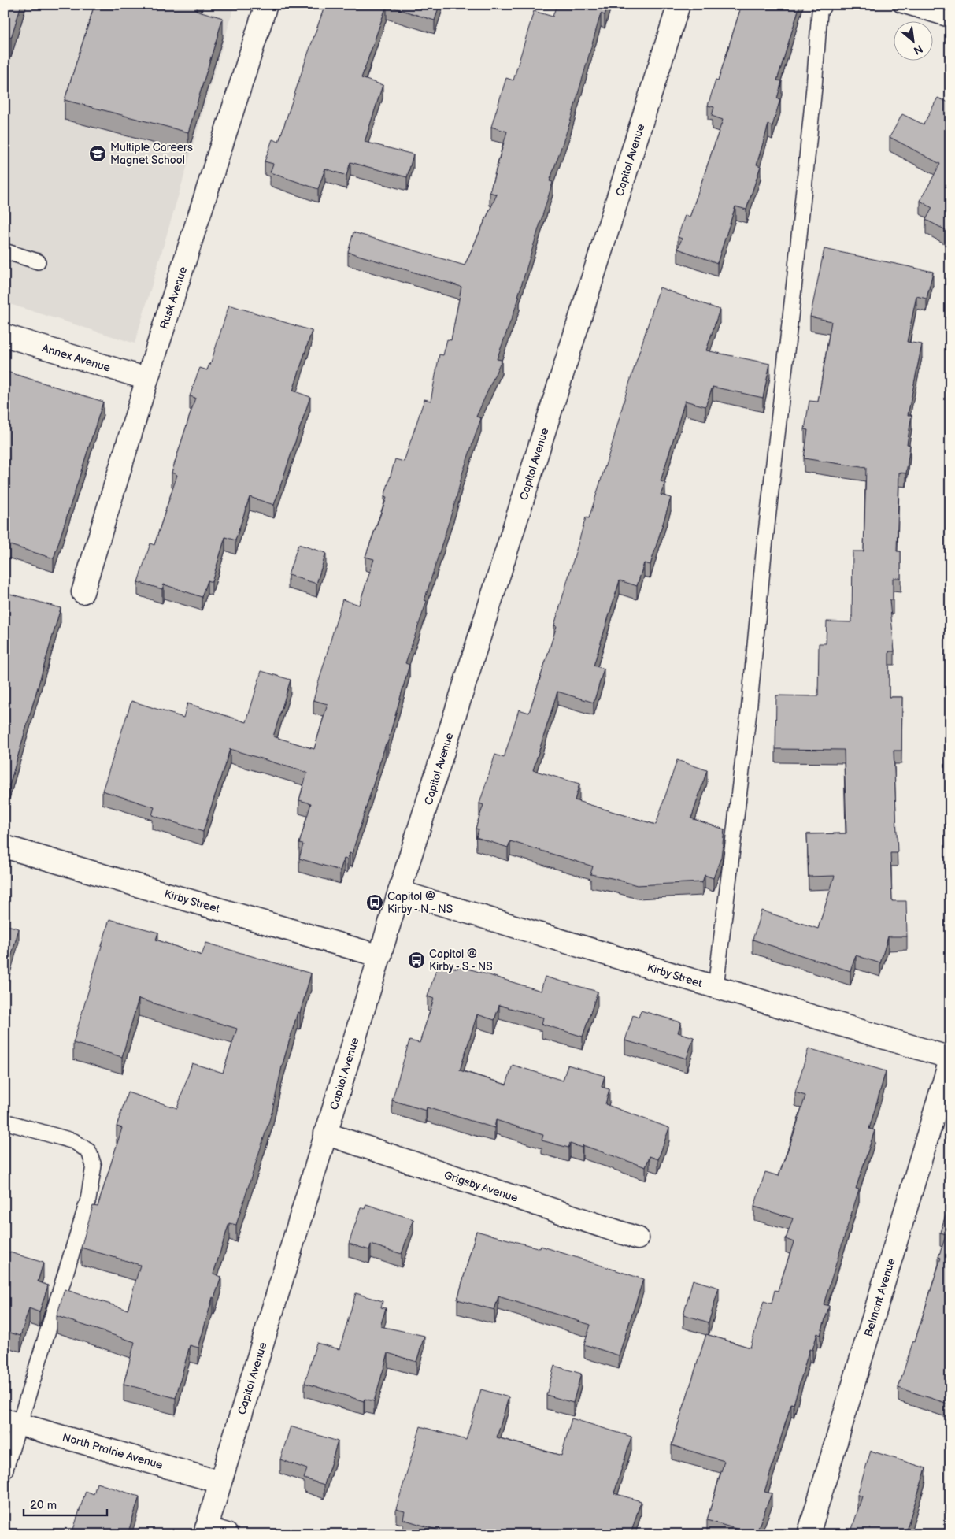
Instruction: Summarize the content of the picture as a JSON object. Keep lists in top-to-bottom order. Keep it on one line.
{"streets":{"street":["Capitol Avenue","Rusk Avenue","Annex Avenue","Kirby Street","Grigsby Avenue","Belmont Avenue","North Prairie Avenue"]},"crossings":[["Capitol Avenue","Kirby Street"],["Capitol Avenue","Grigsby Avenue"],["Capitol Avenue","North Prairie Avenue"],["Rusk Avenue","Annex Avenue"],["Kirby Street","Belmont Avenue"]],"places":{"school or university":["Multiple Careers Magnet School"],"bus stop":["Capitol @ Kirby - N - NS","Capitol @ Kirby - S - NS"]},"scale_bar":"20 m","north":"bottom right"}
